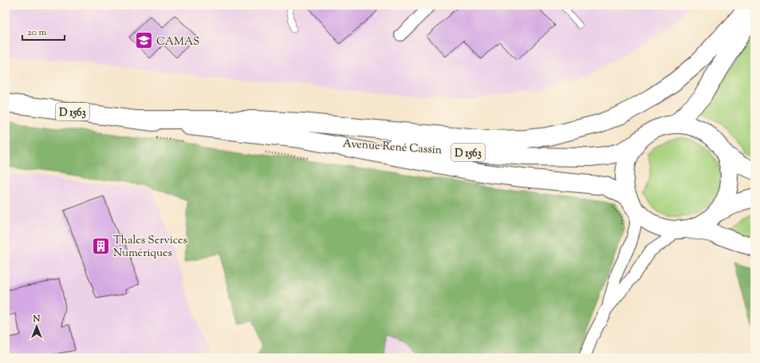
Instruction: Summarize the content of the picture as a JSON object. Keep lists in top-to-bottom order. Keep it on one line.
{"streets":{"main road":["D 1563","Avenue René Cassin"]},"places":{"school or university":["CAMAS"],"building":["Thales Services Numériques"]},"scale_bar":"20 m","north":"top"}
